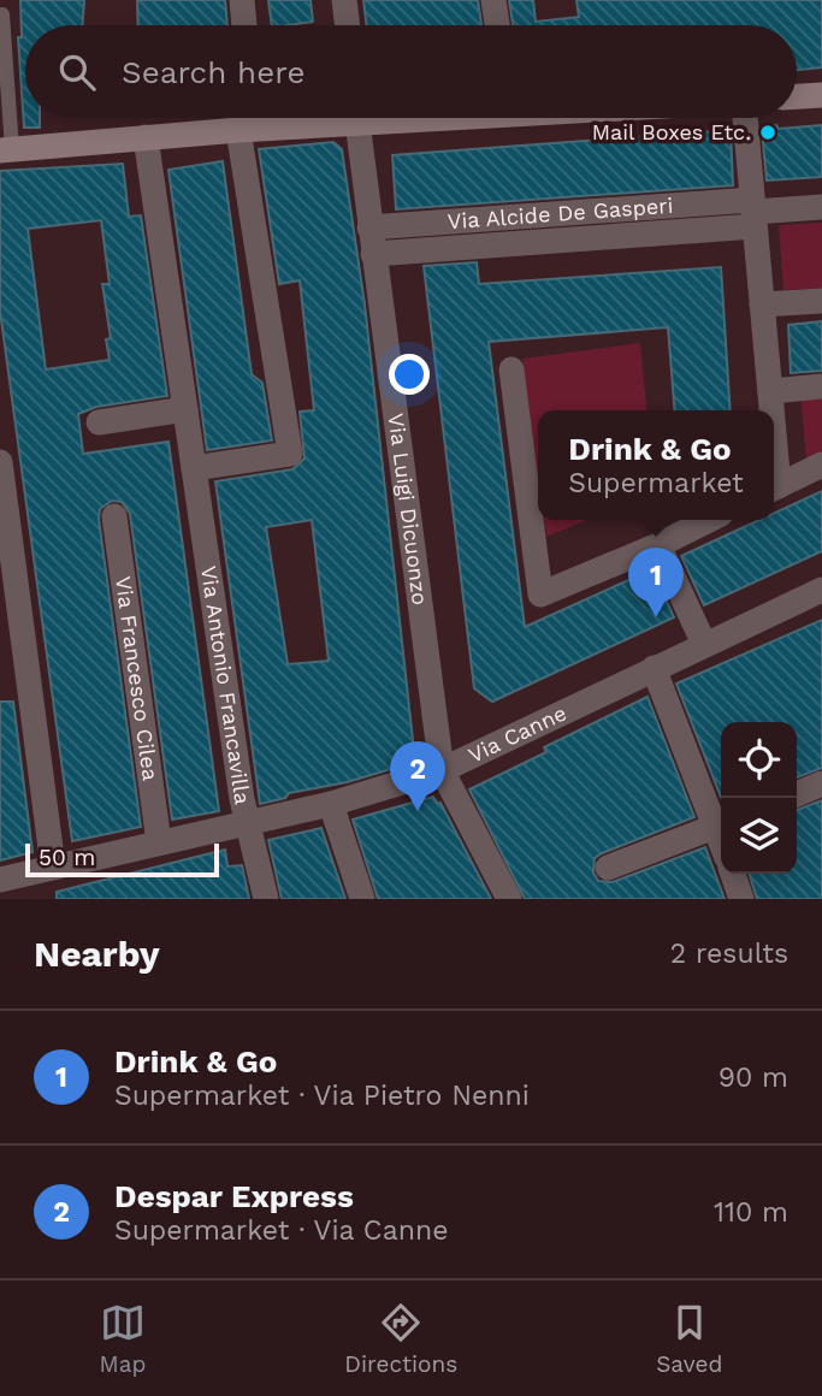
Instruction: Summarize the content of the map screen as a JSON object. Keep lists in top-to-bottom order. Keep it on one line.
{"streets":{"street":["Via Alcide De Gasperi","Via Luigi Dicuonzo","Via Francesco Cilea","Via Antonio Francavilla","Via Canne"]},"crossings":[["Via Alcide De Gasperi","Via Luigi Dicuonzo"],["Via Luigi Dicuonzo","Via Canne"],["Via Francesco Cilea","Via Canne"],["Via Antonio Francavilla","Via Canne"]],"places":["Mail Boxes Etc."],"scale_bar":"50 m","page":{"search":"Search here","popup":["Drink & Go","Supermarket"],"pins":["1","2"],"scale":"50 m","heading":["Nearby","2 results"],"list":[{"mark":"1","name":"Drink & Go","note":"Supermarket · Via Pietro Nenni","value":"90 m"},{"mark":"2","name":"Despar Express","note":"Supermarket · Via Canne","value":"110 m"}],"nav":["Map","Directions","Saved"]}}
